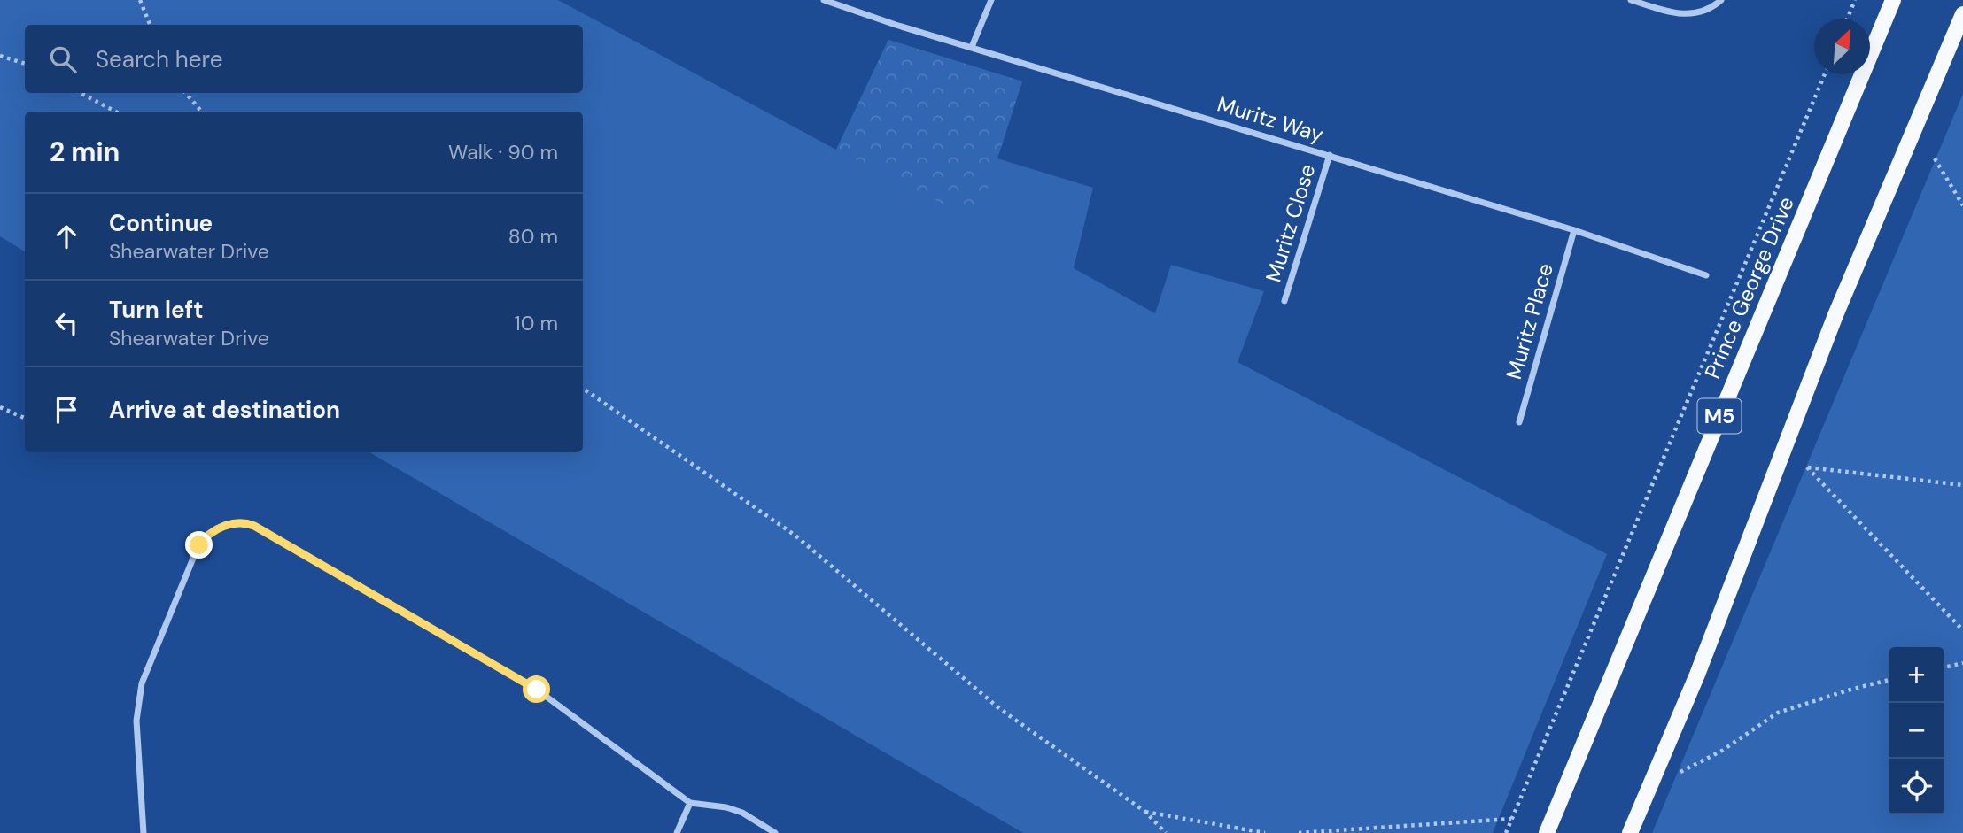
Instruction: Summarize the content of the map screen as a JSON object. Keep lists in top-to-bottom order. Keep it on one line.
{"streets":{"main road":["Prince George Drive","M5"],"street":["Muritz Way","Muritz Close","Muritz Place"]},"crossings":[["Muritz Way","Muritz Close"],["Muritz Way","Muritz Place"]],"north":"top right","page":{"search":"Search here","heading":["2 min","Walk · 90 m"],"list":[["Continue","Shearwater Drive","80 m"],["Turn left","Shearwater Drive","10 m"],"Arrive at destination"],"map_buttons":["+","−"]}}
